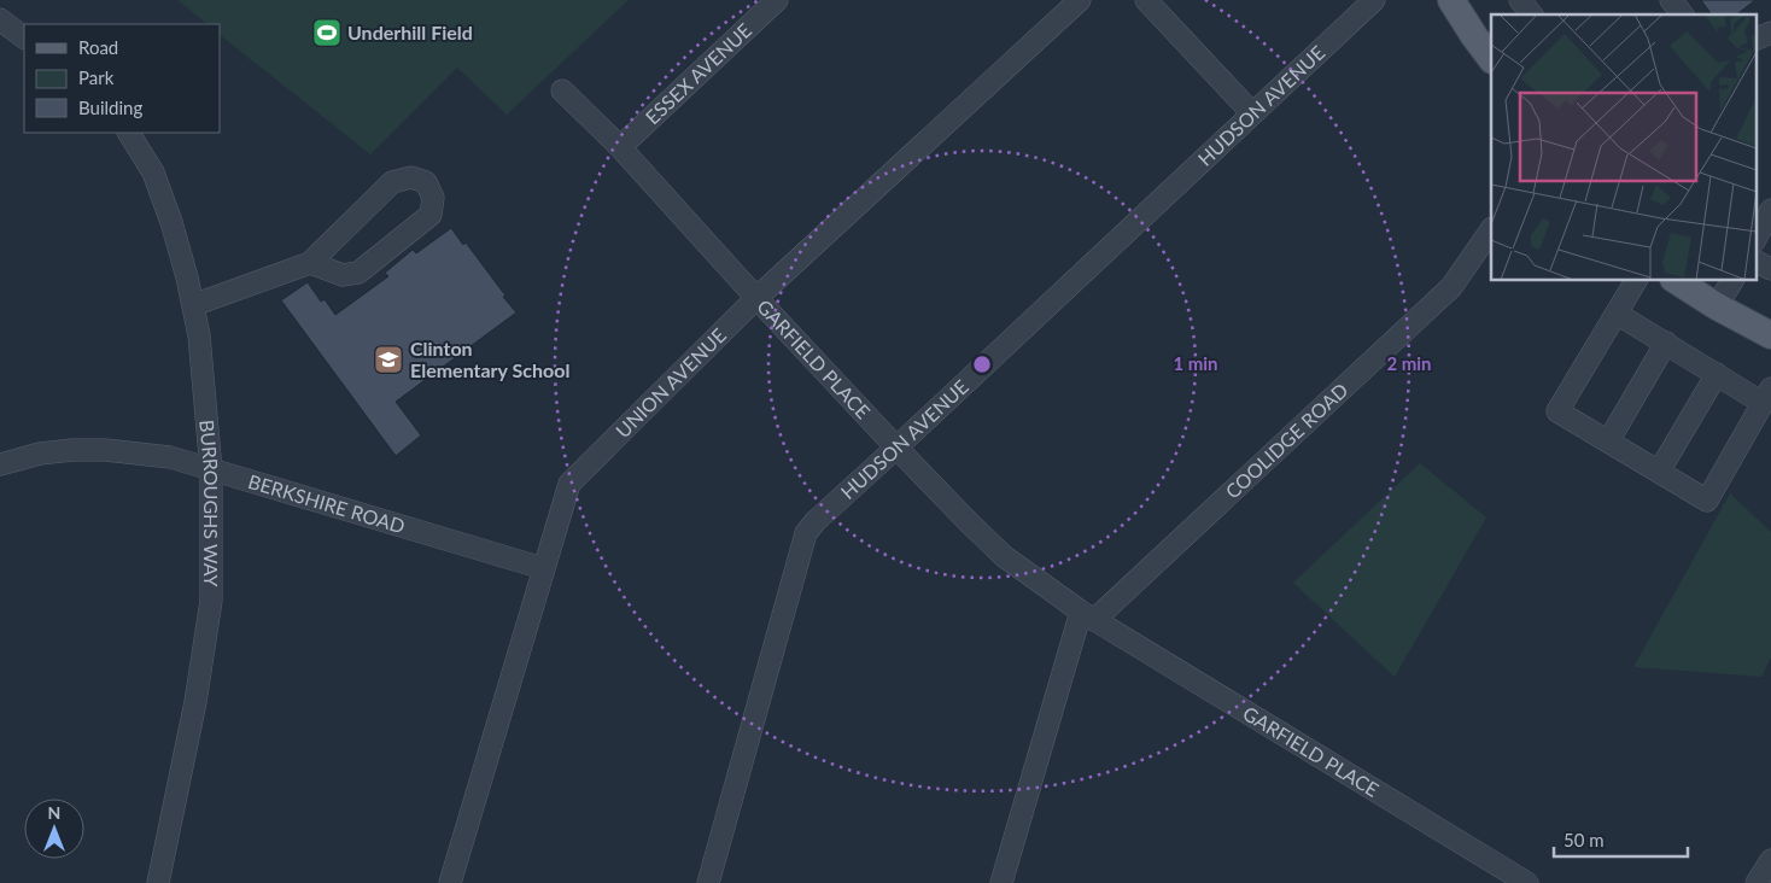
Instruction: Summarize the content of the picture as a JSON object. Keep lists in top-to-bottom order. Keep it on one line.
{"streets":{"street":["ESSEX AVENUE","HUDSON AVENUE","GARFIELD PLACE","UNION AVENUE","COOLIDGE ROAD","BURROUGHS WAY","BERKSHIRE ROAD"]},"crossings":[["ESSEX AVENUE","GARFIELD PLACE"],["HUDSON AVENUE","GARFIELD PLACE"],["GARFIELD PLACE","UNION AVENUE"],["GARFIELD PLACE","COOLIDGE ROAD"],["UNION AVENUE","BERKSHIRE ROAD"],["BURROUGHS WAY","BERKSHIRE ROAD"]],"places":{"sports":["Underhill Field"],"school or university":["Clinton Elementary School"]},"legend":["Road","Park","Building"],"scale_bar":"50 m","north":"top","rings":["1 min","2 min"]}
